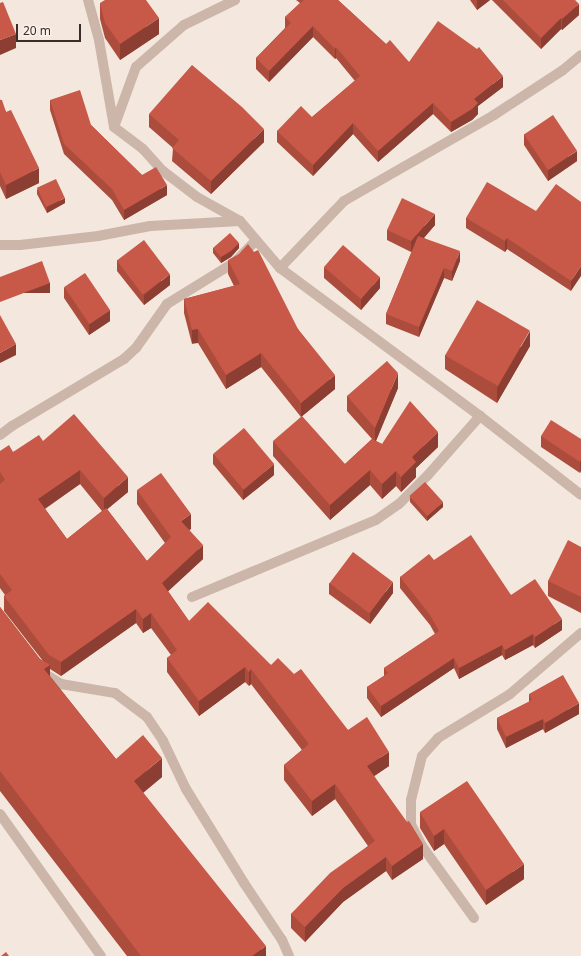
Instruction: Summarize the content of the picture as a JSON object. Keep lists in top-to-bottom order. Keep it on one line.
{"scale_bar":"20 m"}
